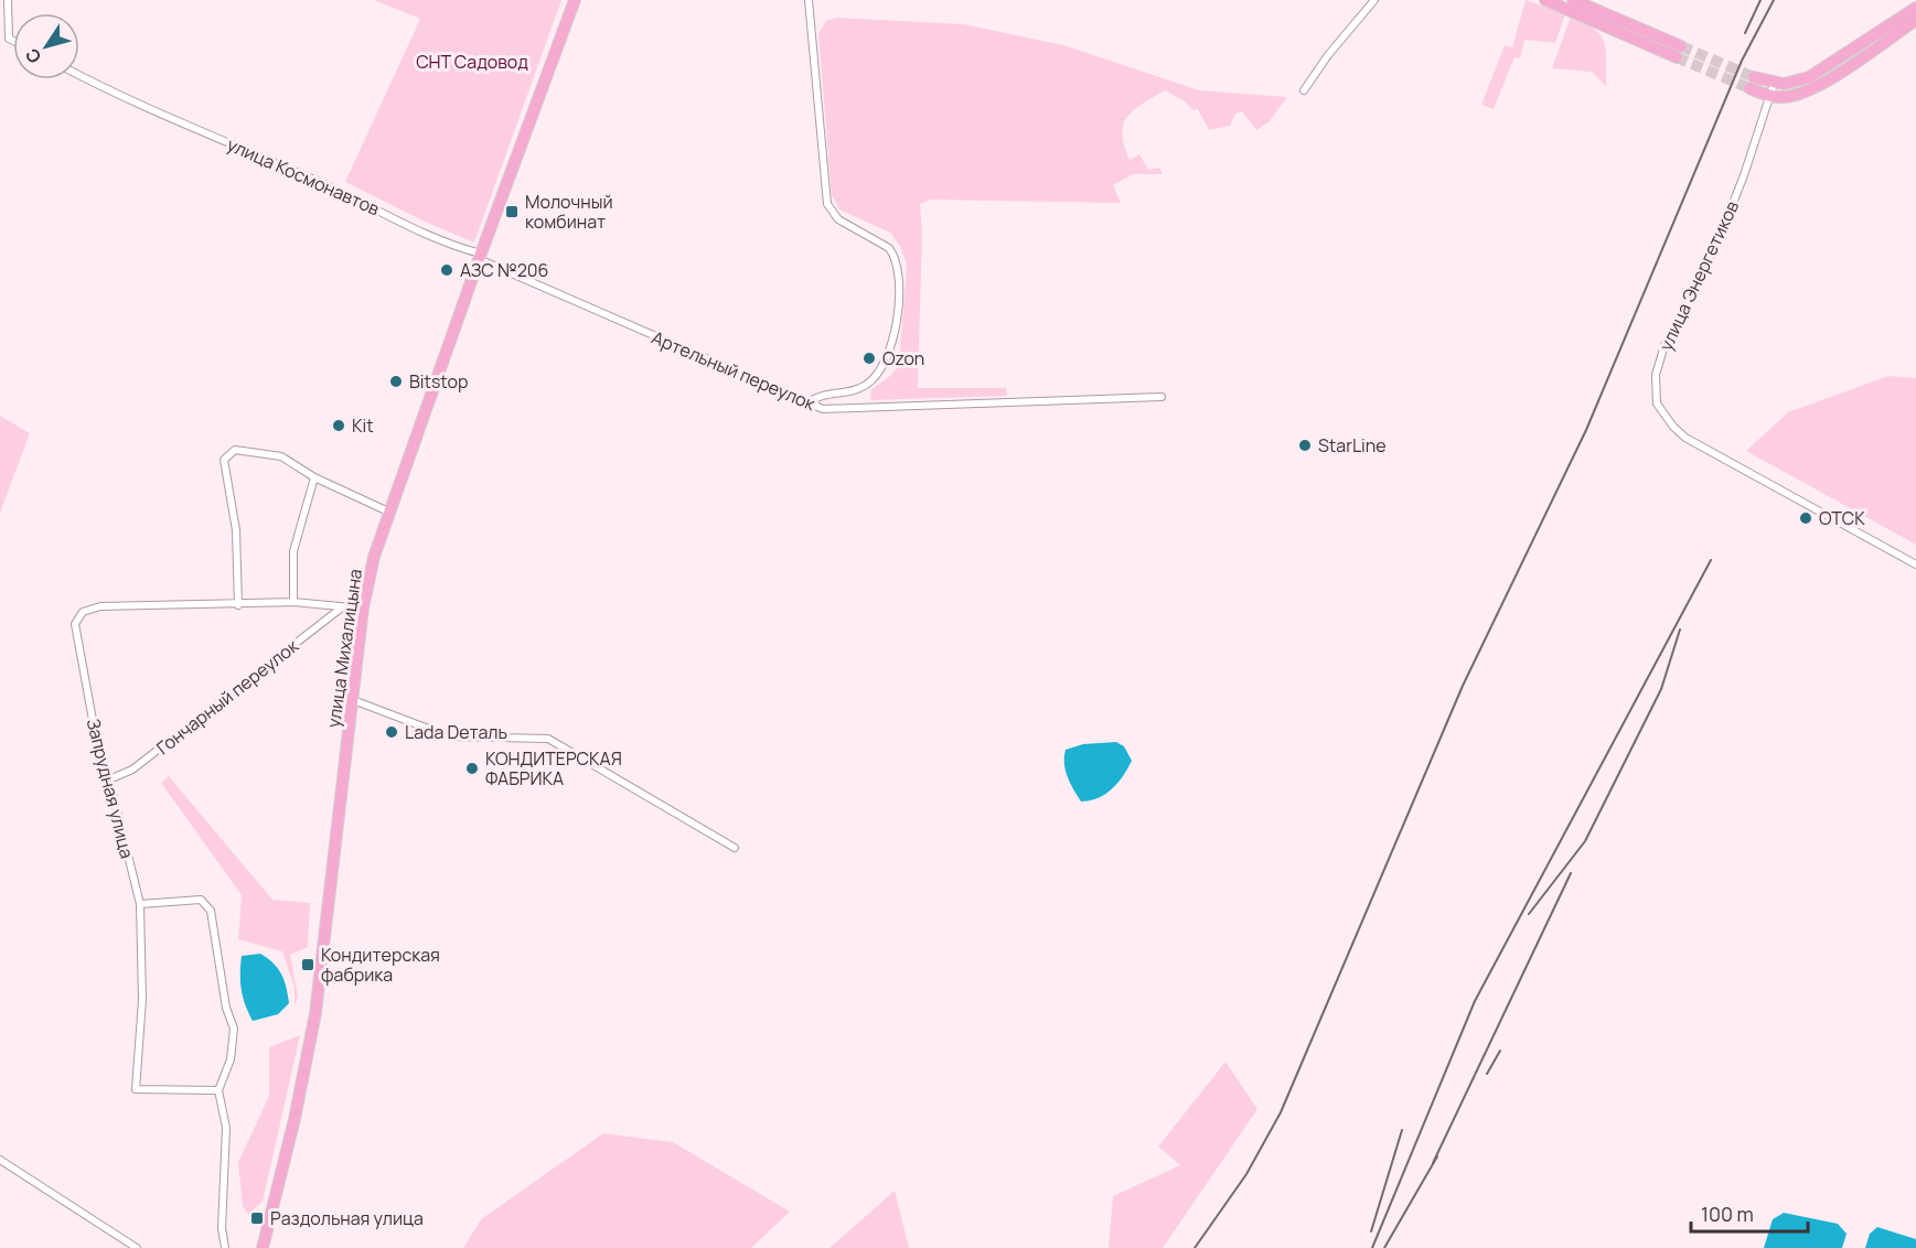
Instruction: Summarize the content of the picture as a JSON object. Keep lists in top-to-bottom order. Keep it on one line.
{"streets":{"main road":["улица Михалицына"],"street":["улица Космонавтов","улица Энергетиков","Артельный переулок","Гончарный переулок","Запрудная улица"]},"crossings":[["улица Космонавтов","Артельный переулок"],["улица Космонавтов","улица Михалицына"],["Артельный переулок","улица Михалицына"],["улица Михалицына","Запрудная улица"],["Гончарный переулок","Запрудная улица"]],"parks":["СНТ Садовод"],"places":{"transit":["Молочный комбинат","Кондитерская фабрика","Раздольная улица"],"other":["АЗС №206","Ozon","Bitstop","Kit","StarLine","ОТСК","Lada Dеталь","КОНДИТЕРСКАЯ ФАБРИКА"]},"scale_bar":"100 m","north":"bottom left"}
